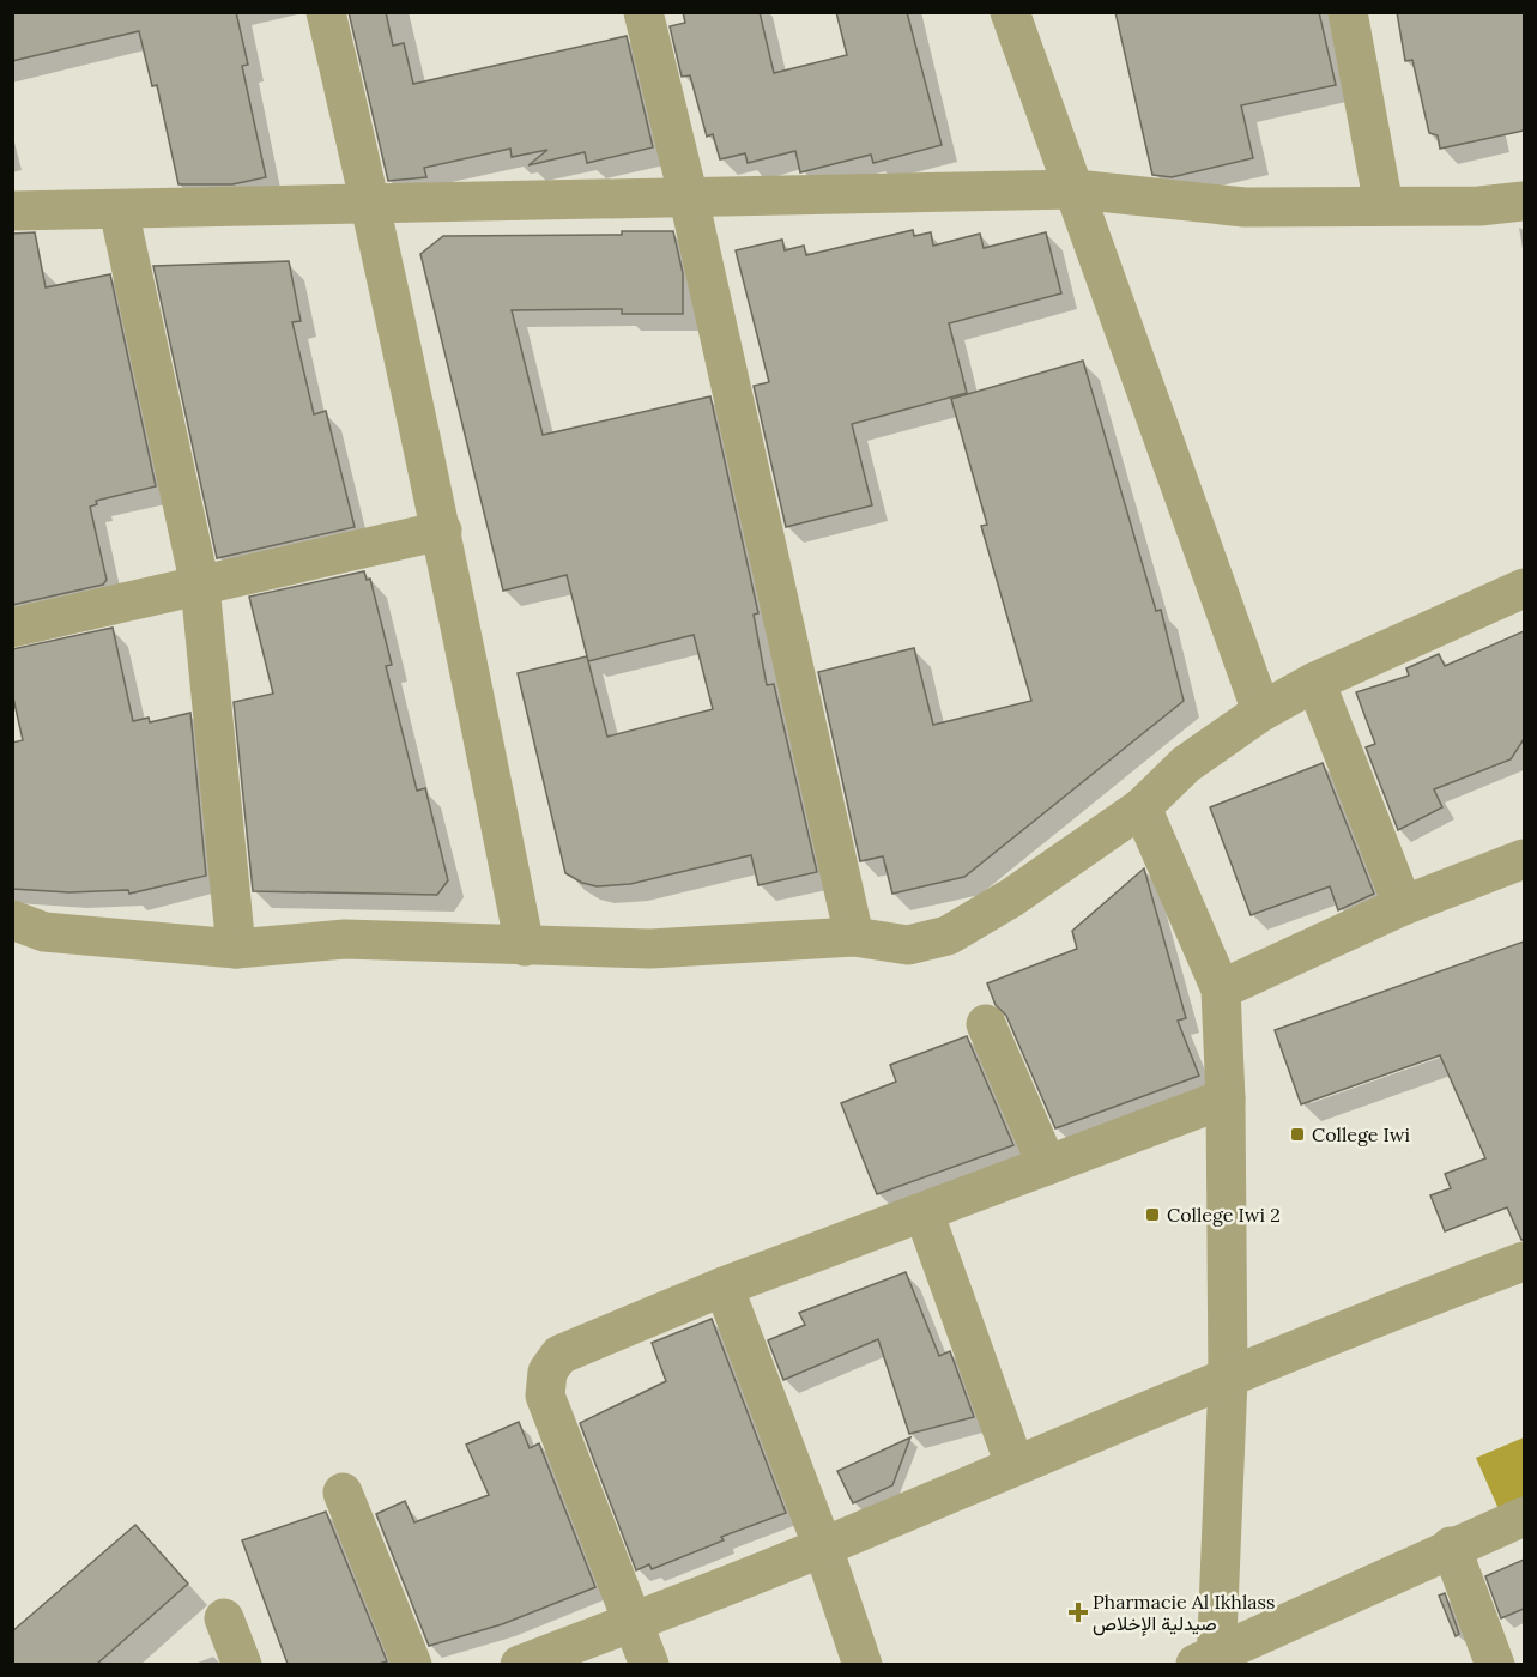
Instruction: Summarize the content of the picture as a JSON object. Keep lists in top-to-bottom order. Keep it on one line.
{"places":{"transit":["College Iwi","College Iwi 2"],"health":["Pharmacie Al Ikhlass صيدلية الإخلاص"]}}
